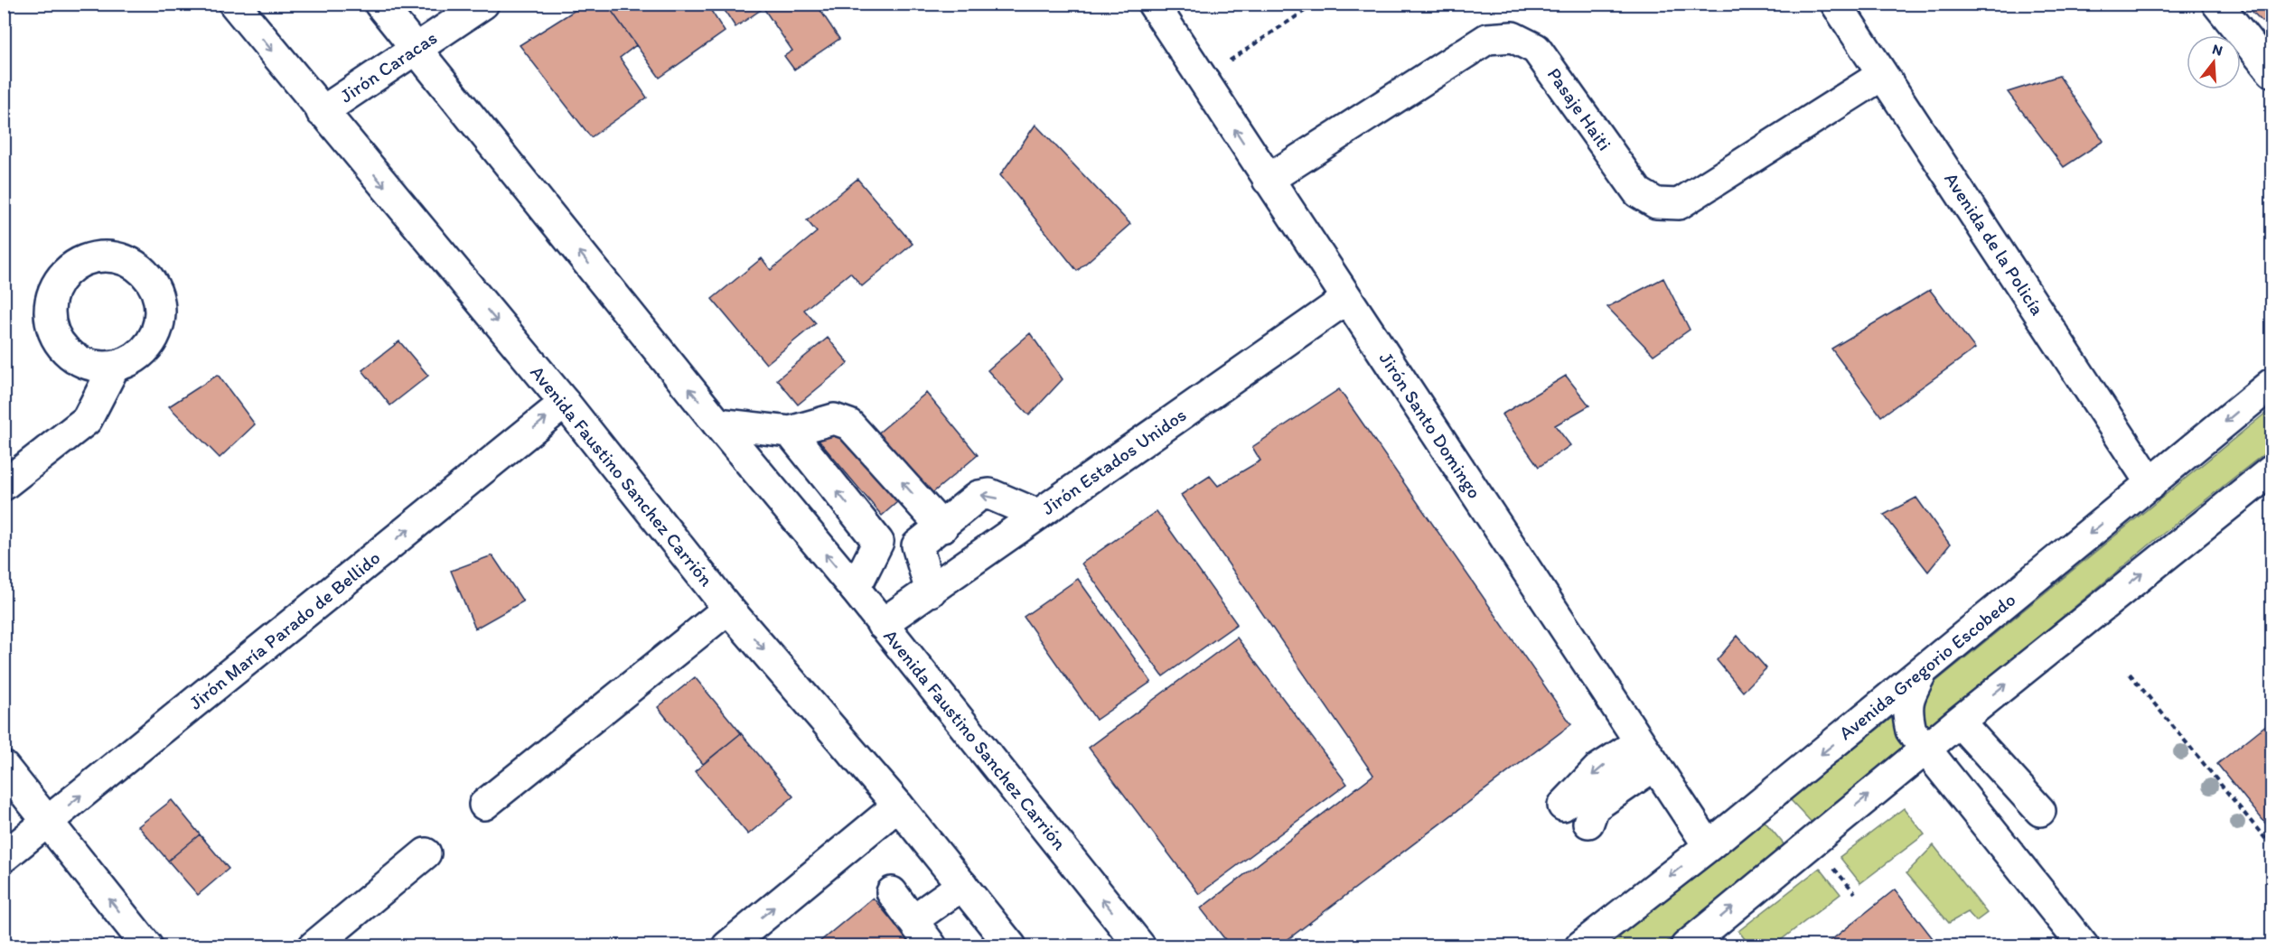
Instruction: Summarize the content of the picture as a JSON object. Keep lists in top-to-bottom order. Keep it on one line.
{"streets":{"street":["Jirón Caracas","Pasaje Haiti","Avenida de la Policía","Jirón Santo Domingo","Jirón Estados Unidos","Avenida Faustino Sanchez Carrión","Jirón María Parado de Bellido","Avenida Gregorio Escobedo"]},"crossings":[["Jirón Caracas","Avenida Faustino Sanchez Carrión"],["Pasaje Haiti","Avenida de la Policía"],["Pasaje Haiti","Jirón Santo Domingo"],["Avenida de la Policía","Avenida Gregorio Escobedo"],["Jirón Santo Domingo","Jirón Estados Unidos"],["Jirón Santo Domingo","Avenida Gregorio Escobedo"],["Jirón Estados Unidos","Avenida Faustino Sanchez Carrión"],["Avenida Faustino Sanchez Carrión","Jirón María Parado de Bellido"]],"north":"top"}
